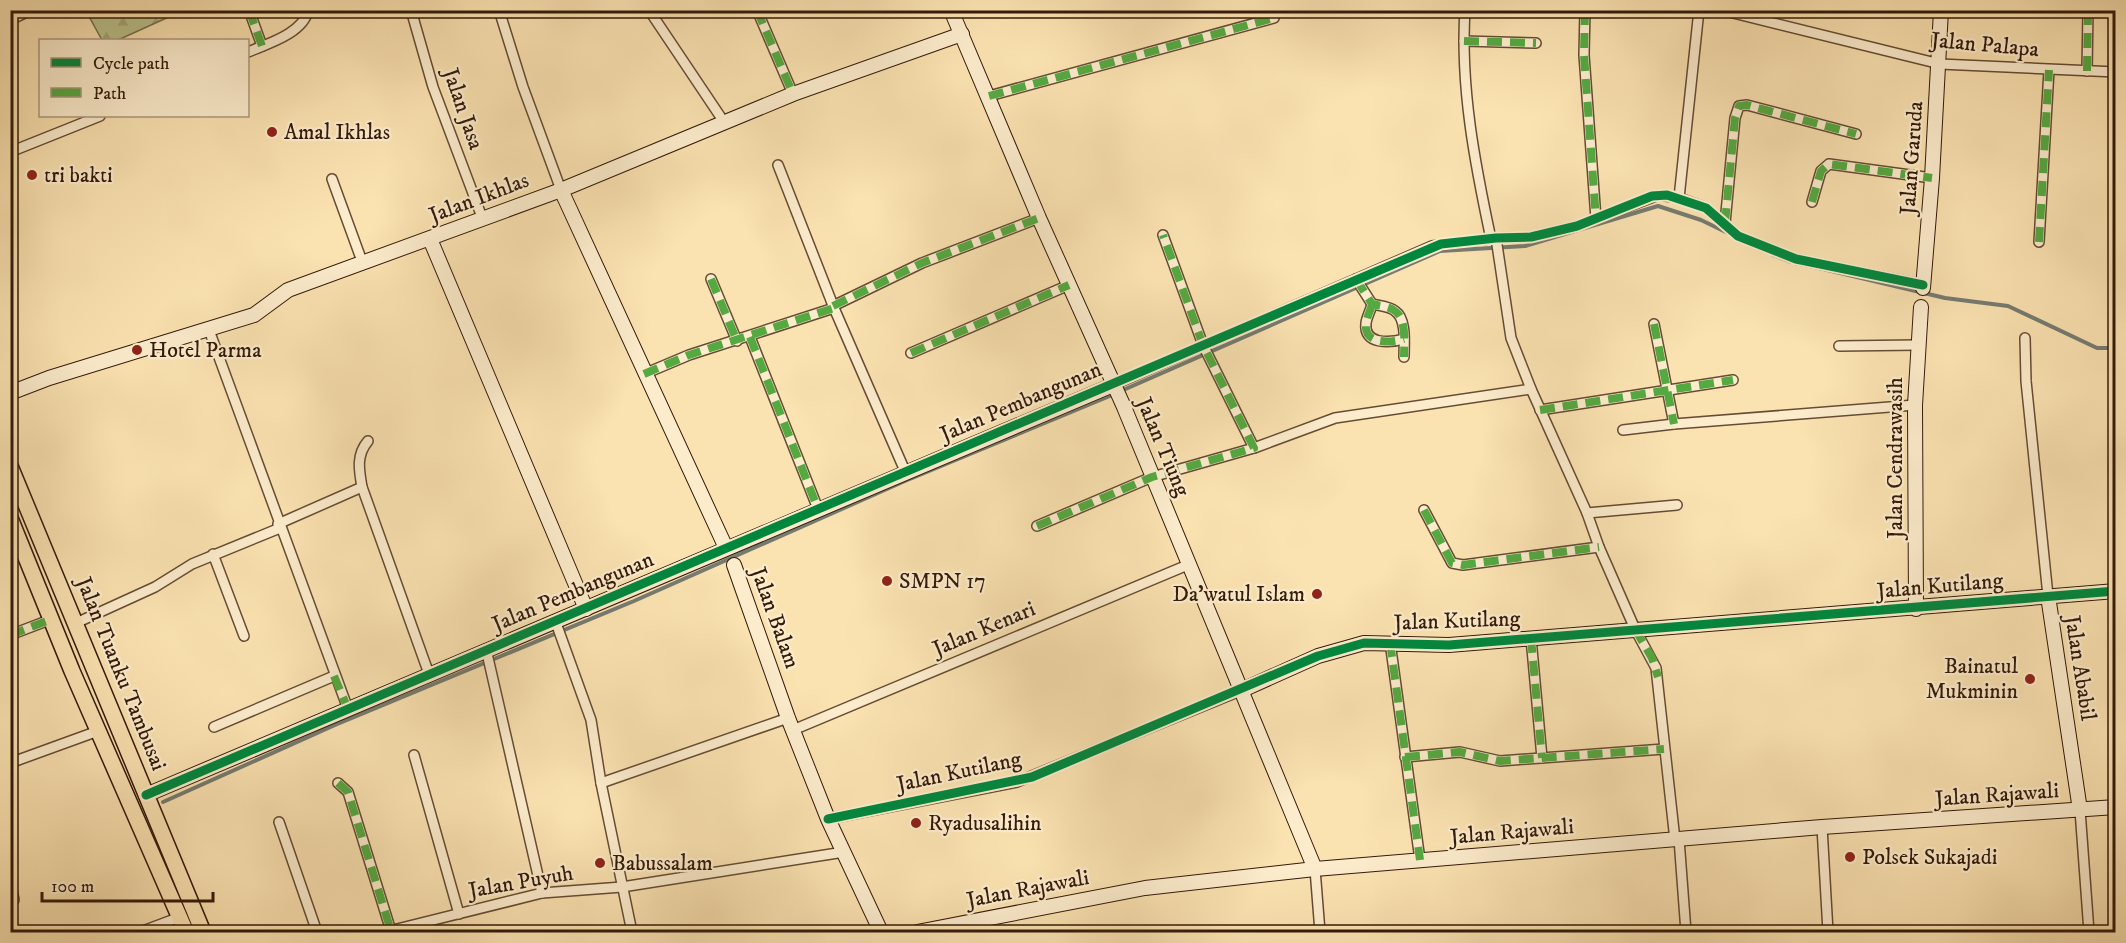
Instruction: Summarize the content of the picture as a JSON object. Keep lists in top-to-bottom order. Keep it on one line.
{"streets":{"main road":["Jalan Tuanku Tambusai"],"street":["Jalan Palapa","Jalan Jasa","Jalan Garuda","Jalan Ikhlas","Jalan Pembangunan","Jalan Tiung","Jalan Cendrawasih","Jalan Kutilang","Jalan Balam","Jalan Kenari","Jalan Ababil","Jalan Rajawali","Jalan Puyuh"]},"crossings":[["Jalan Palapa","Jalan Garuda"],["Jalan Jasa","Jalan Ikhlas"],["Jalan Garuda","Jalan Pembangunan"],["Jalan Garuda","Jalan Cendrawasih"],["Jalan Ikhlas","Jalan Tiung"],["Jalan Ikhlas","Jalan Balam"],["Jalan Pembangunan","Jalan Tiung"],["Jalan Pembangunan","Jalan Balam"],["Jalan Pembangunan","Jalan Tuanku Tambusai"],["Jalan Tiung","Jalan Kutilang"],["Jalan Tiung","Jalan Kenari"],["Jalan Tiung","Jalan Rajawali"],["Jalan Cendrawasih","Jalan Kutilang"],["Jalan Kutilang","Jalan Balam"],["Jalan Kutilang","Jalan Ababil"],["Jalan Balam","Jalan Kenari"],["Jalan Balam","Jalan Puyuh"],["Jalan Ababil","Jalan Rajawali"]],"places":["Amal Ikhlas","tri bakti","Hotel Parma","SMPN 17","Da'watul Islam","Bainatul Mukminin","Ryadusalihin","Polsek Sukajadi","Babussalam"],"legend":["Cycle path","Path"],"scale_bar":"100 m"}
